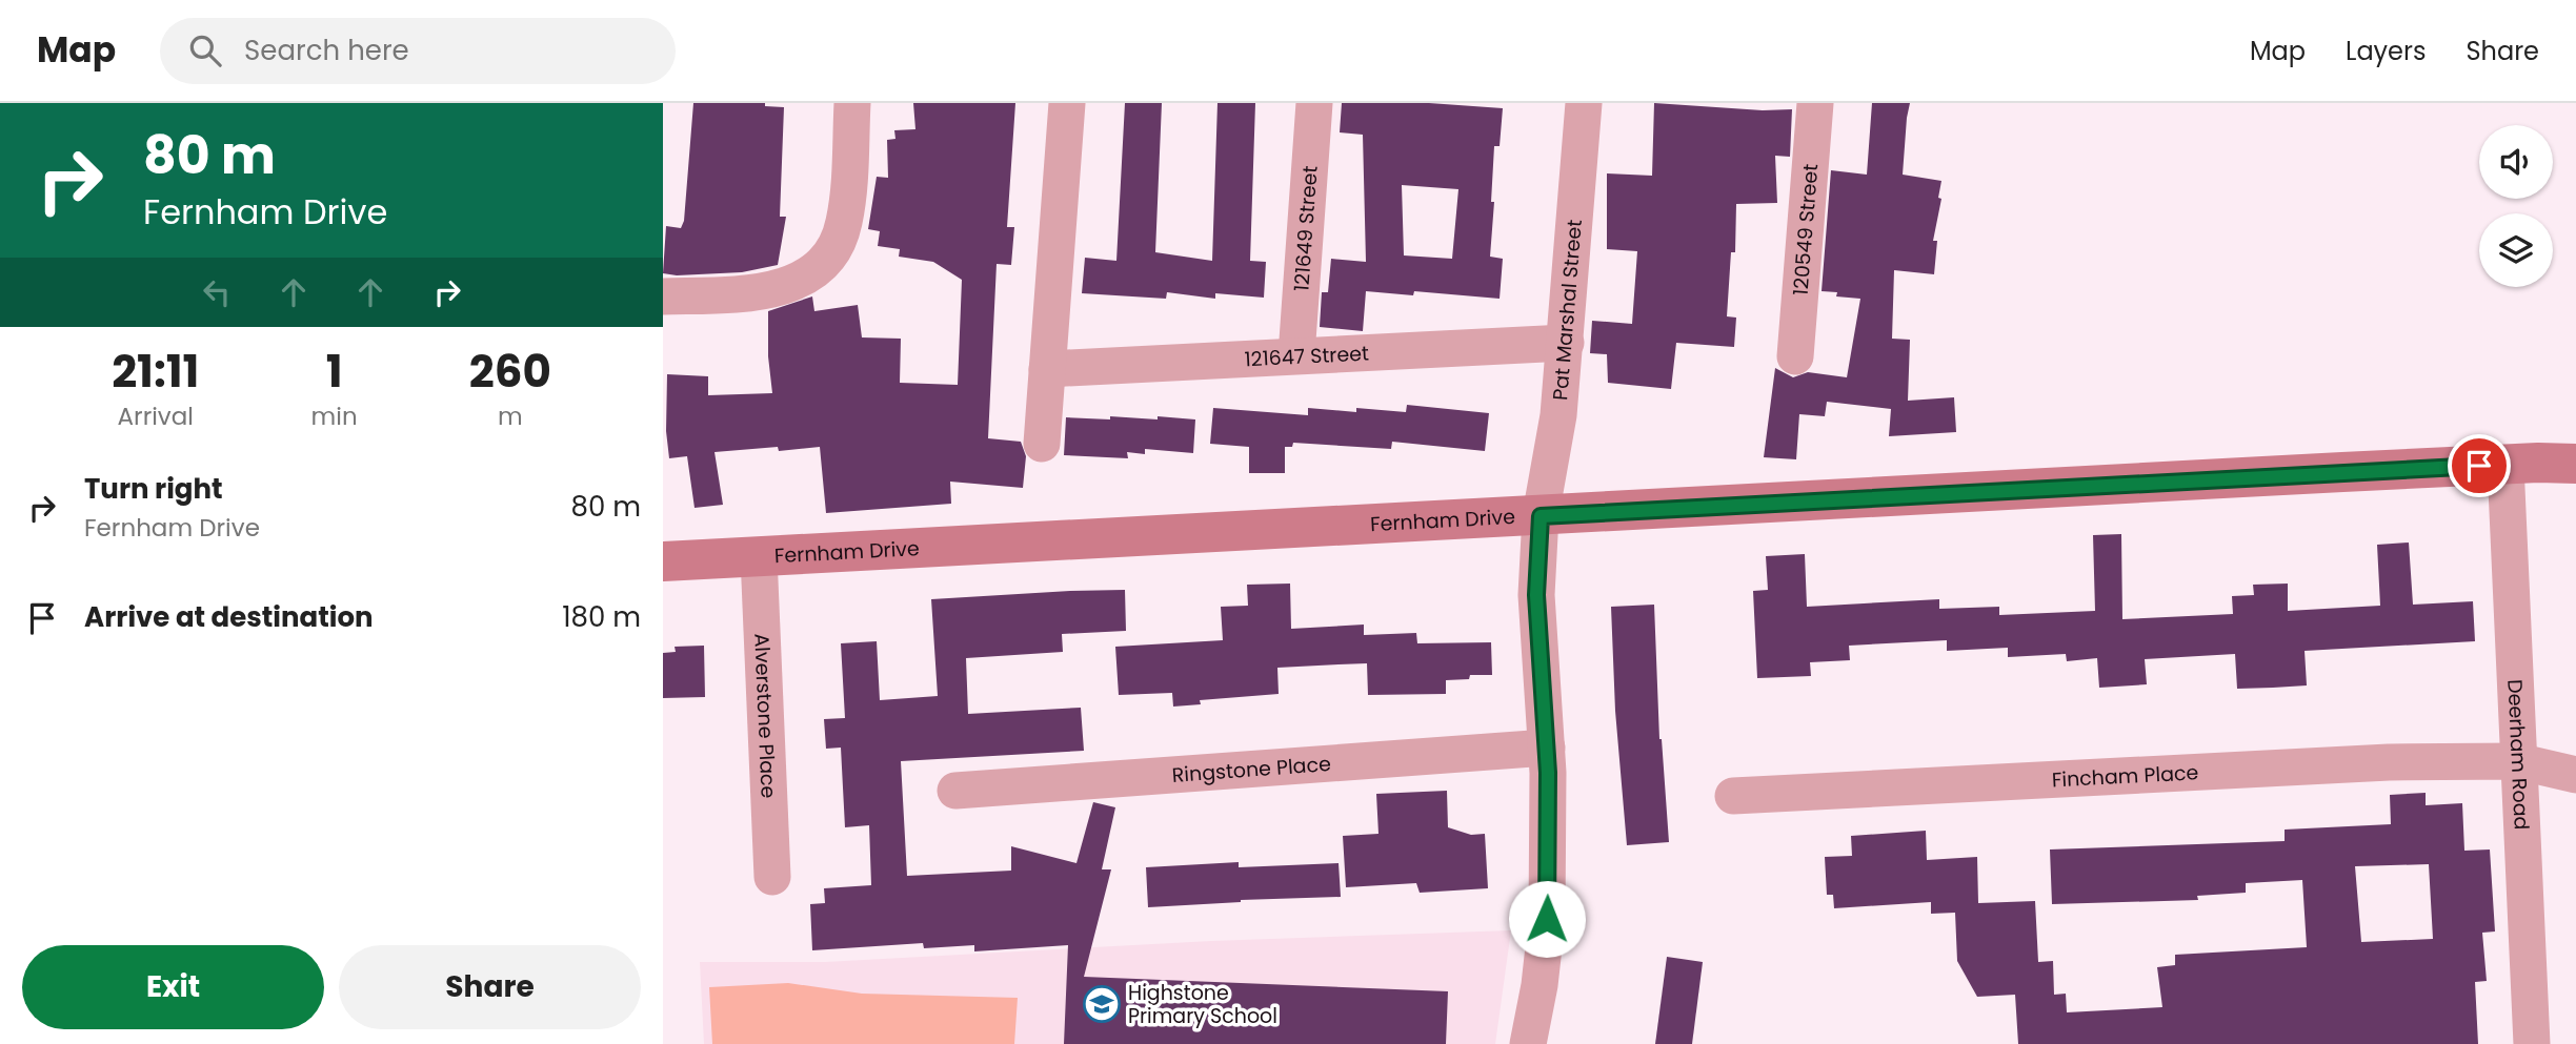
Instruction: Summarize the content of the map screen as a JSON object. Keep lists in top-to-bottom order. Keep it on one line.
{"streets":{"street":["121649 Street","120549 Street","Pat Marshal Street","121647 Street","Fernham Drive","Alverstone Place","Deerham Road","Ringstone Place","Fincham Place"]},"crossings":[["121649 Street","121647 Street"],["Pat Marshal Street","121647 Street"],["Pat Marshal Street","Fernham Drive"],["Pat Marshal Street","Ringstone Place"],["Fernham Drive","Alverstone Place"],["Fernham Drive","Deerham Road"],["Deerham Road","Fincham Place"]],"places":{"school or university":["Highstone Primary School"]},"page":{"header":"Map","search":"Search here","nav":["Map","Layers","Share"],"turn":["80 m","Fernham Drive"],"eta":["21:11","Arrival","1","min","260","m"],"list":[{"name":"Turn right","note":"Fernham Drive","value":"80 m"},{"name":"Arrive at destination","value":"180 m"}],"buttons":["Exit","Share"]}}
